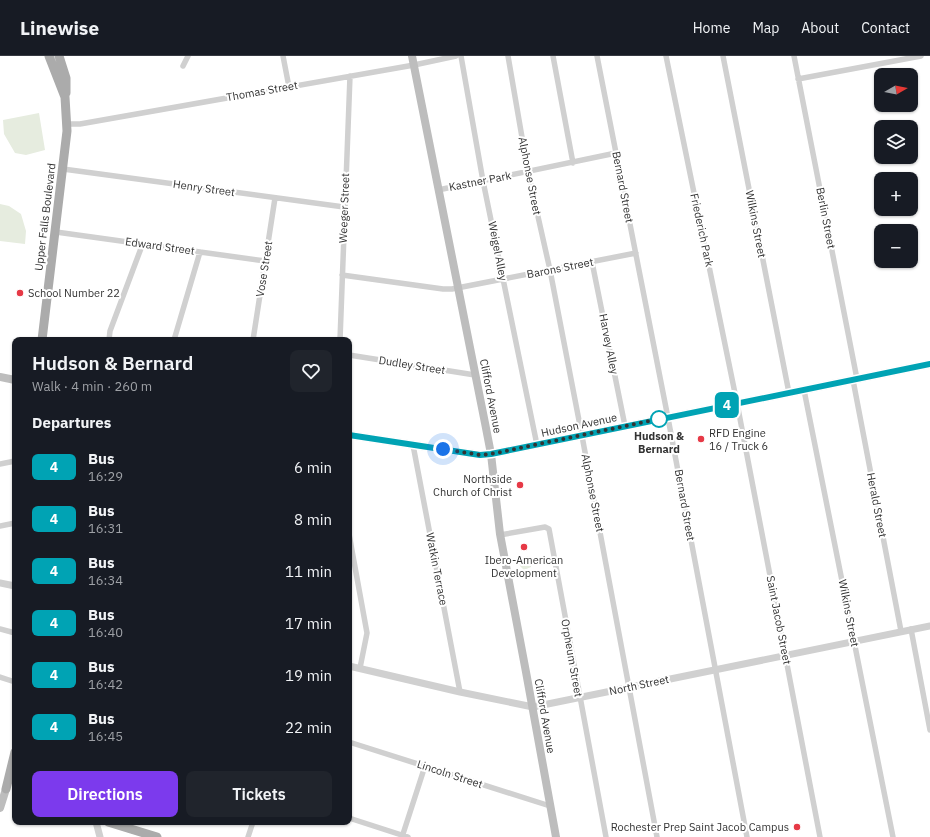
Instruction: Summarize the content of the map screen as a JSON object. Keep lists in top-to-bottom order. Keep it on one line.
{"streets":{"main road":["Upper Falls Boulevard","Clifford Avenue","Hudson Avenue"],"street":["Thomas Street","Alphonse Street","Kastner Park","Bernard Street","Henry Street","Weeger Street","Berlin Street","Wilkins Street","Friederich Park","Edward Street","Weigel Alley","Barons Street","Vose Street","Harvey Alley","Dudley Street","Herald Street","Watkin Terrace","Saint Jacob Street","Orpheum Street","North Street","Lincoln Street"]},"crossings":[["Thomas Street","Weeger Street"],["Thomas Street","Upper Falls Boulevard"],["Thomas Street","Clifford Avenue"],["Alphonse Street","Kastner Park"],["Alphonse Street","Barons Street"],["Alphonse Street","Hudson Avenue"],["Alphonse Street","North Street"],["Kastner Park","Bernard Street"],["Kastner Park","Weigel Alley"],["Kastner Park","Clifford Avenue"],["Bernard Street","Barons Street"],["Bernard Street","Hudson Avenue"],["Bernard Street","North Street"],["Henry Street","Weeger Street"],["Henry Street","Upper Falls Boulevard"],["Henry Street","Vose Street"],["Weeger Street","Barons Street"],["Upper Falls Boulevard","Edward Street"],["Berlin Street","Hudson Avenue"],["Berlin Street","Herald Street"],["Wilkins Street","Hudson Avenue"],["Wilkins Street","North Street"],["Friederich Park","Hudson Avenue"],["Friederich Park","Saint Jacob Street"],["Edward Street","Vose Street"],["Weigel Alley","Barons Street"],["Weigel Alley","Hudson Avenue"],["Barons Street","Harvey Alley"],["Barons Street","Clifford Avenue"],["Harvey Alley","Hudson Avenue"],["Dudley Street","Clifford Avenue"],["Clifford Avenue","Hudson Avenue"],["Clifford Avenue","Orpheum Street"],["Clifford Avenue","North Street"],["Clifford Avenue","Lincoln Street"],["Hudson Avenue","Herald Street"],["Hudson Avenue","Watkin Terrace"],["Hudson Avenue","Saint Jacob Street"],["Herald Street","North Street"],["Watkin Terrace","North Street"],["Saint Jacob Street","North Street"],["Orpheum Street","North Street"]],"places":["School Number 22","Hudson & Bernard","RFD Engine 16 / Truck 6","Northside Church of Christ","Ibero-American Development","Rochester Prep Saint Jacob Campus"],"lines":["bus line 4"],"north":"right","page":{"header":"Linewise","nav":["Home","Map","About","Contact"],"on_map":"4","map_buttons":["+","−"],"heading":[["Hudson & Bernard","Walk · 4 min · 260 m"],"Departures"],"list":[{"mark":"4","name":"Bus","note":"16:29","value":"6 min"},{"mark":"4","name":"Bus","note":"16:31","value":"8 min"},{"mark":"4","name":"Bus","note":"16:34","value":"11 min"},{"mark":"4","name":"Bus","note":"16:40","value":"17 min"},{"mark":"4","name":"Bus","note":"16:42","value":"19 min"},{"mark":"4","name":"Bus","note":"16:45","value":"22 min"}],"buttons":["Directions","Tickets"]}}
